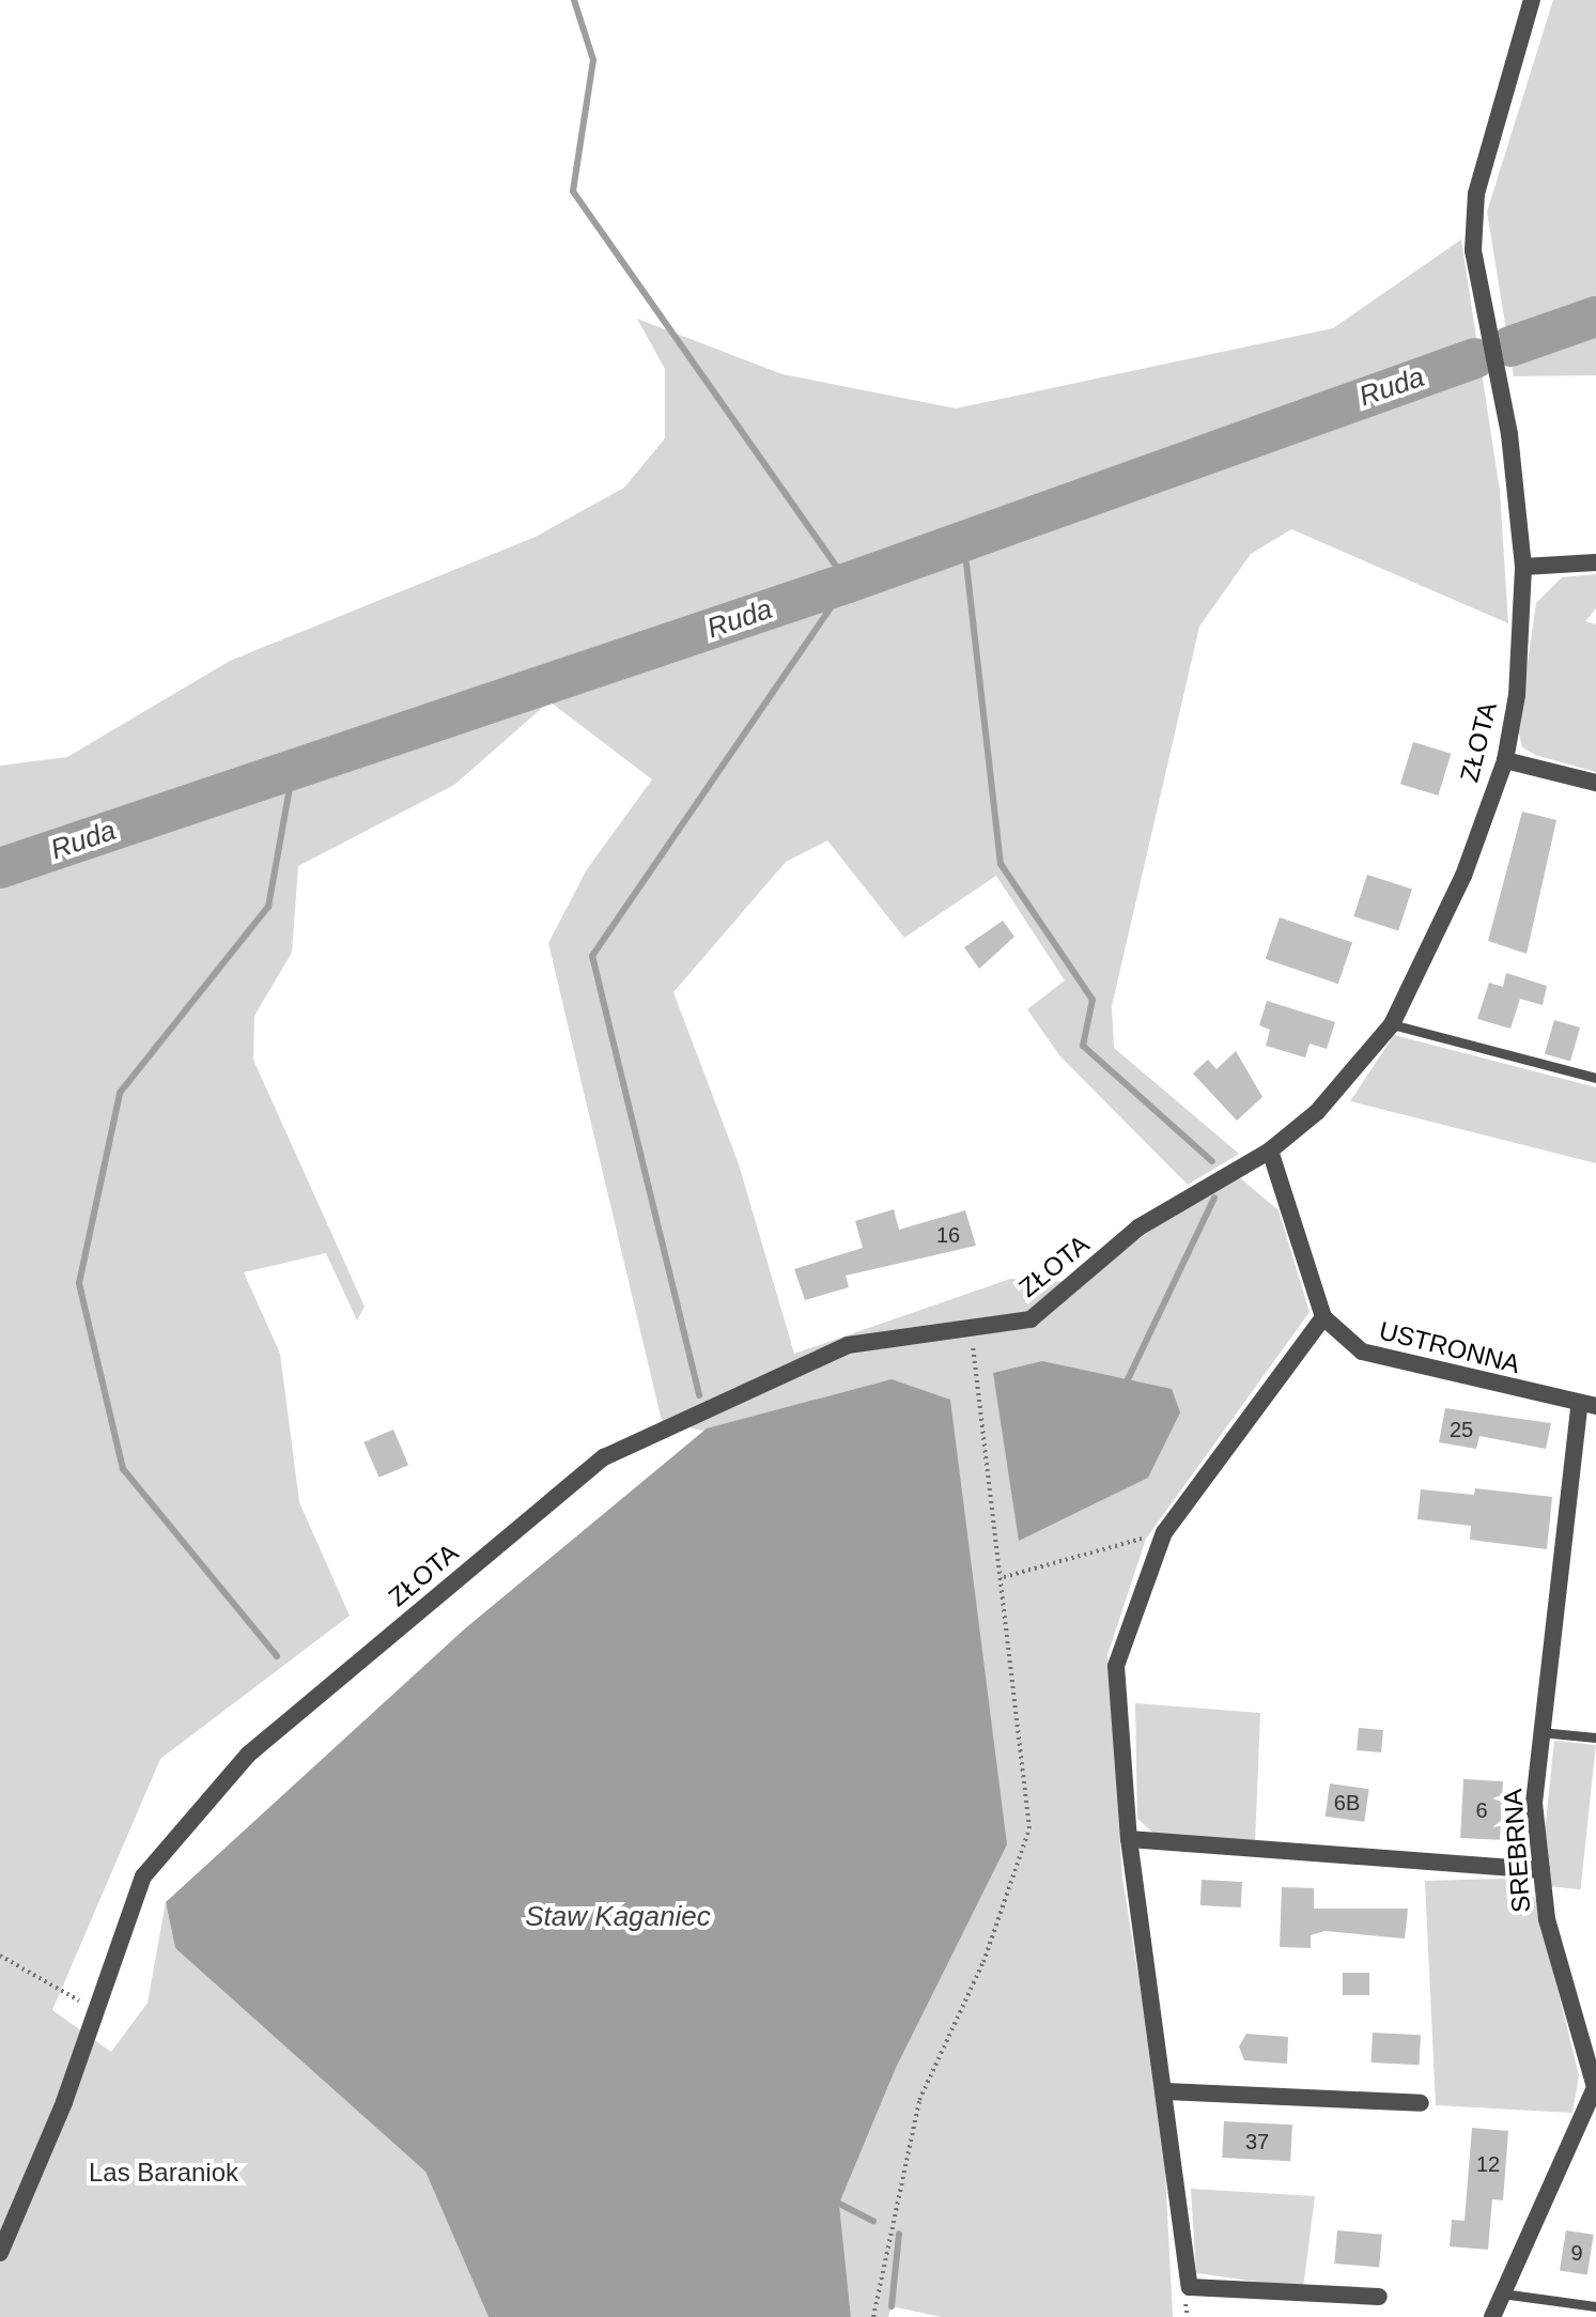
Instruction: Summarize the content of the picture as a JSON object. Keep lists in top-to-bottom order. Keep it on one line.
{"streets":{"street":["ZŁOTA","USTRONNA","SREBRNA"]},"crossings":[["USTRONNA","SREBRNA"]],"water":["Ruda","Staw Kaganiec"],"parks":["Las Baraniok"],"house_numbers":["16","25","6B","6","37","12","9"]}
